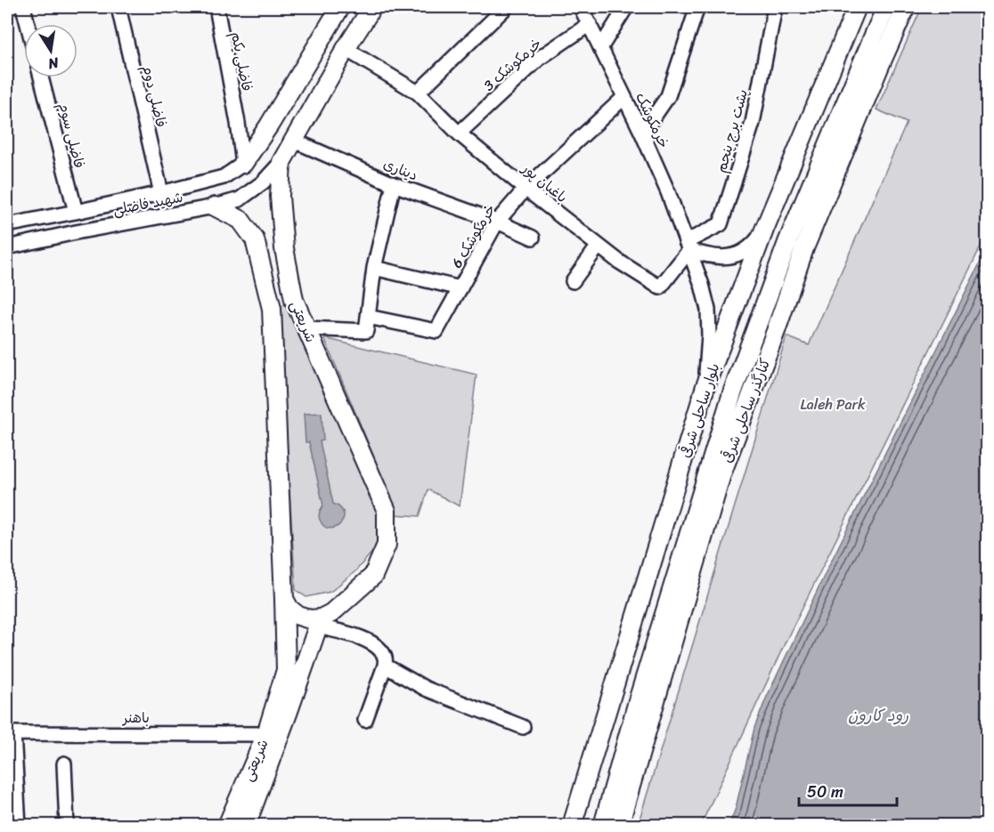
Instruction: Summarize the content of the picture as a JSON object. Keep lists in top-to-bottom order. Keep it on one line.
{"streets":{"main road":["شریعتی","بلوار ساحلی شرقی","کنارگذر ساحلی شرقی"],"street":["فاضلی یکم","خرمکوشک 3","فاضلی دوم","خرمکوشک","پشت برج پنجم","فاضلی سوم","دیناری","باغبان پور","شهید فاضلی","خرمکوشک 6","باهنر"]},"crossings":[["فاضلی یکم","شهید فاضلی"],["خرمکوشک 3","خرمکوشک"],["خرمکوشک 3","باغبان پور"],["فاضلی دوم","شهید فاضلی"],["خرمکوشک","پشت برج پنجم"],["خرمکوشک","باغبان پور"],["خرمکوشک","خرمکوشک 6"],["خرمکوشک","بلوار ساحلی شرقی"],["پشت برج پنجم","باغبان پور"],["فاضلی سوم","شهید فاضلی"],["دیناری","خرمکوشک 6"],["دیناری","شریعتی"],["باغبان پور","خرمکوشک 6"],["باغبان پور","شریعتی"],["شهید فاضلی","شریعتی"],["شریعتی","باهنر"]],"water":["رود کارون"],"parks":["Laleh Park"],"scale_bar":"50 m","north":"bottom"}
